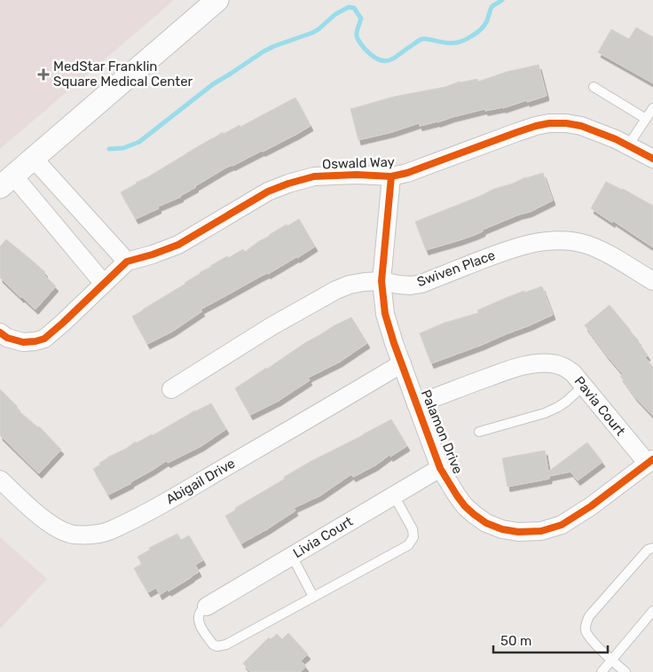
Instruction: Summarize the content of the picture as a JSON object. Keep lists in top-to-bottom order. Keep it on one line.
{"streets":{"street":["Oswald Way","Swiven Place","Pavia Court","Palamon Drive","Abigail Drive","Livia Court"]},"crossings":[["Oswald Way","Palamon Drive"],["Swiven Place","Palamon Drive"],["Pavia Court","Palamon Drive"],["Palamon Drive","Abigail Drive"],["Palamon Drive","Livia Court"]],"places":{"health":["MedStar Franklin Square Medical Center"]},"scale_bar":"50 m"}
